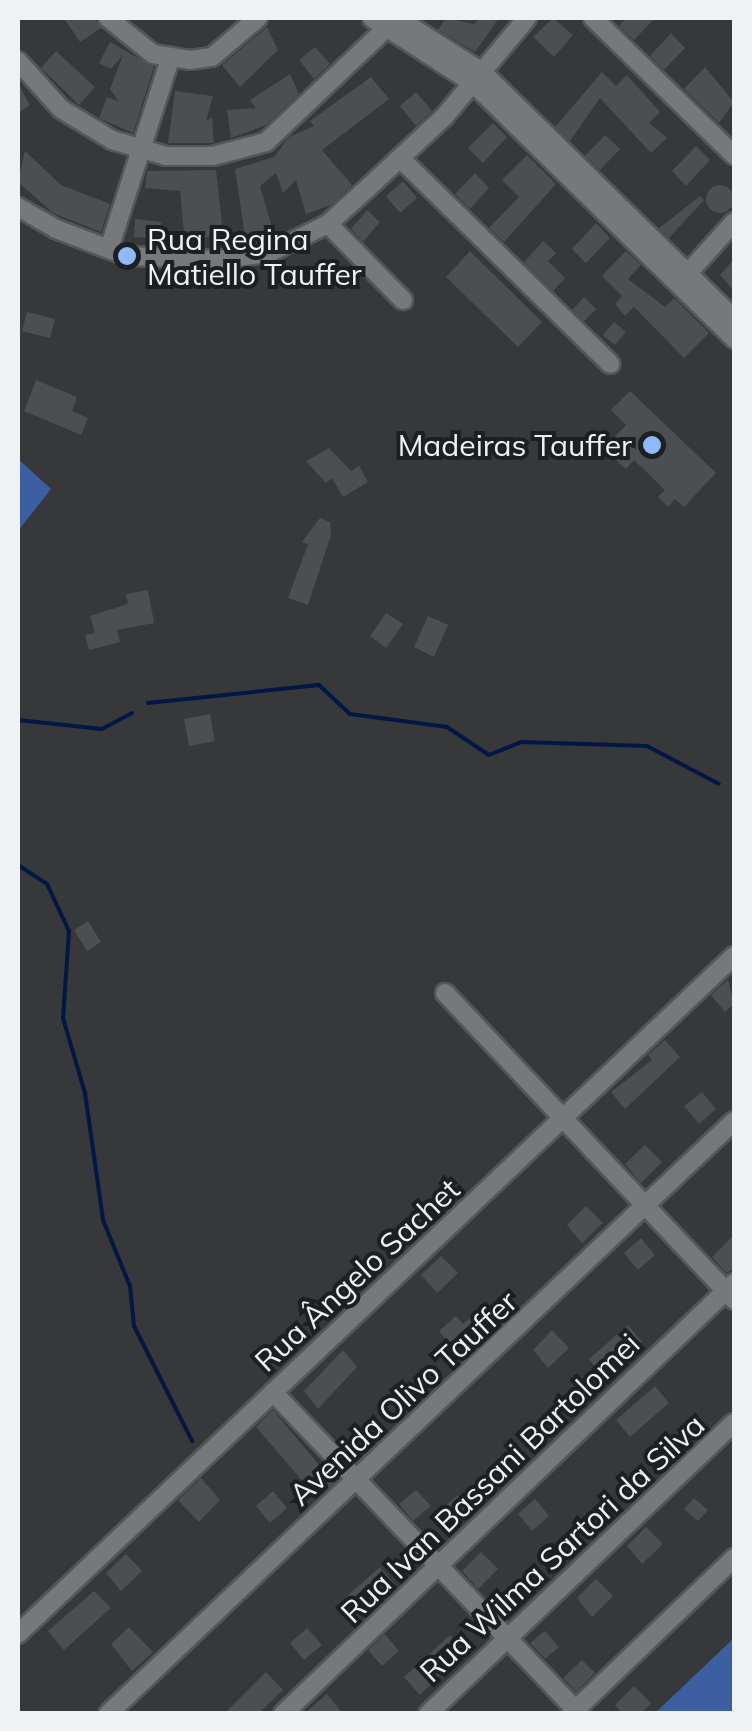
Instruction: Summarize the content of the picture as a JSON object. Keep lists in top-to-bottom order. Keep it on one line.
{"streets":{"street":["Rua Ângelo Sachet","Avenida Olivo Tauffer","Rua Ivan Bassani Bartolomei","Rua Wilma Sartori da Silva"]},"places":["Rua Regina Matiello Tauffer","Madeiras Tauffer"]}
